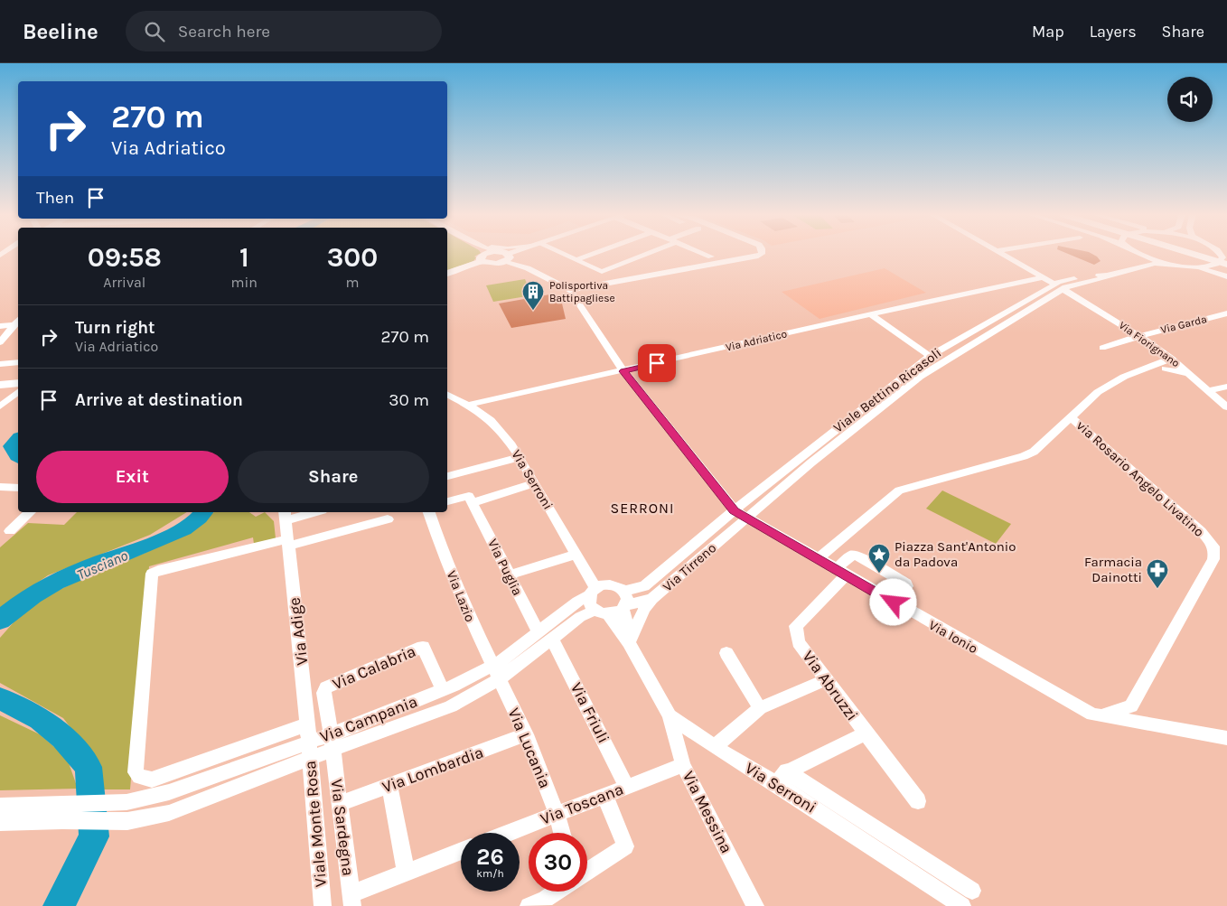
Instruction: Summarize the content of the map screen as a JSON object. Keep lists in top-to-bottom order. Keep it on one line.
{"streets":{"street":["Via Garda","Via Adriatico","Via Fiorignano","Viale Bettino Ricasoli","via Rosario Angelo Livatino","Via Serroni","Via Puglia","Via Tirreno","Via Lazio","Via Adige","Via Ionio","Via Calabria","Via Abruzzi","Via Friuli","Via Campania","Via Lucania","Via Lombardia","Via Toscana","Via Messina","Viale Monte Rosa","Via Sardegna"]},"crossings":[["Via Garda","Via Fiorignano"],["Via Adriatico","Via Fiorignano"],["Via Adriatico","Via Serroni"],["Via Adriatico","Via Ionio"],["Via Fiorignano","Viale Bettino Ricasoli"],["Viale Bettino Ricasoli","Via Tirreno"],["Viale Bettino Ricasoli","Via Ionio"],["via Rosario Angelo Livatino","Via Ionio"],["Via Serroni","Via Tirreno"],["Via Serroni","Via Abruzzi"],["Via Serroni","Via Campania"],["Via Serroni","Via Messina"],["Via Puglia","Via Friuli"],["Via Puglia","Via Campania"],["Via Tirreno","Via Ionio"],["Via Tirreno","Via Campania"],["Via Lazio","Via Campania"],["Via Lazio","Via Lucania"],["Via Adige","Via Campania"],["Via Adige","Viale Monte Rosa"],["Via Ionio","Via Abruzzi"],["Via Calabria","Via Campania"],["Via Calabria","Via Sardegna"],["Via Friuli","Via Campania"],["Via Friuli","Via Toscana"],["Via Campania","Via Lucania"],["Via Campania","Viale Monte Rosa"],["Via Campania","Via Sardegna"],["Via Lucania","Via Lombardia"],["Via Lucania","Via Toscana"],["Via Lombardia","Via Sardegna"],["Via Toscana","Via Messina"]],"districts":["SERRONI"],"water":["Tusciano"],"places":{"building":["Polisportiva Battipagliese"],"place":["Piazza Sant'Antonio da Padova"],"pharmacy":["Farmacia Dainotti"]},"page":{"header":"Beeline","search":"Search here","nav":["Map","Layers","Share"],"turn":["270 m","Via Adriatico"],"then":"Then","eta":["09:58","Arrival","1","min","300","m"],"list":[{"name":"Turn right","note":"Via Adriatico","value":"270 m"},{"name":"Arrive at destination","value":"30 m"}],"buttons":["Exit","Share"],"speed":"26 km/h","limit":"30"}}
